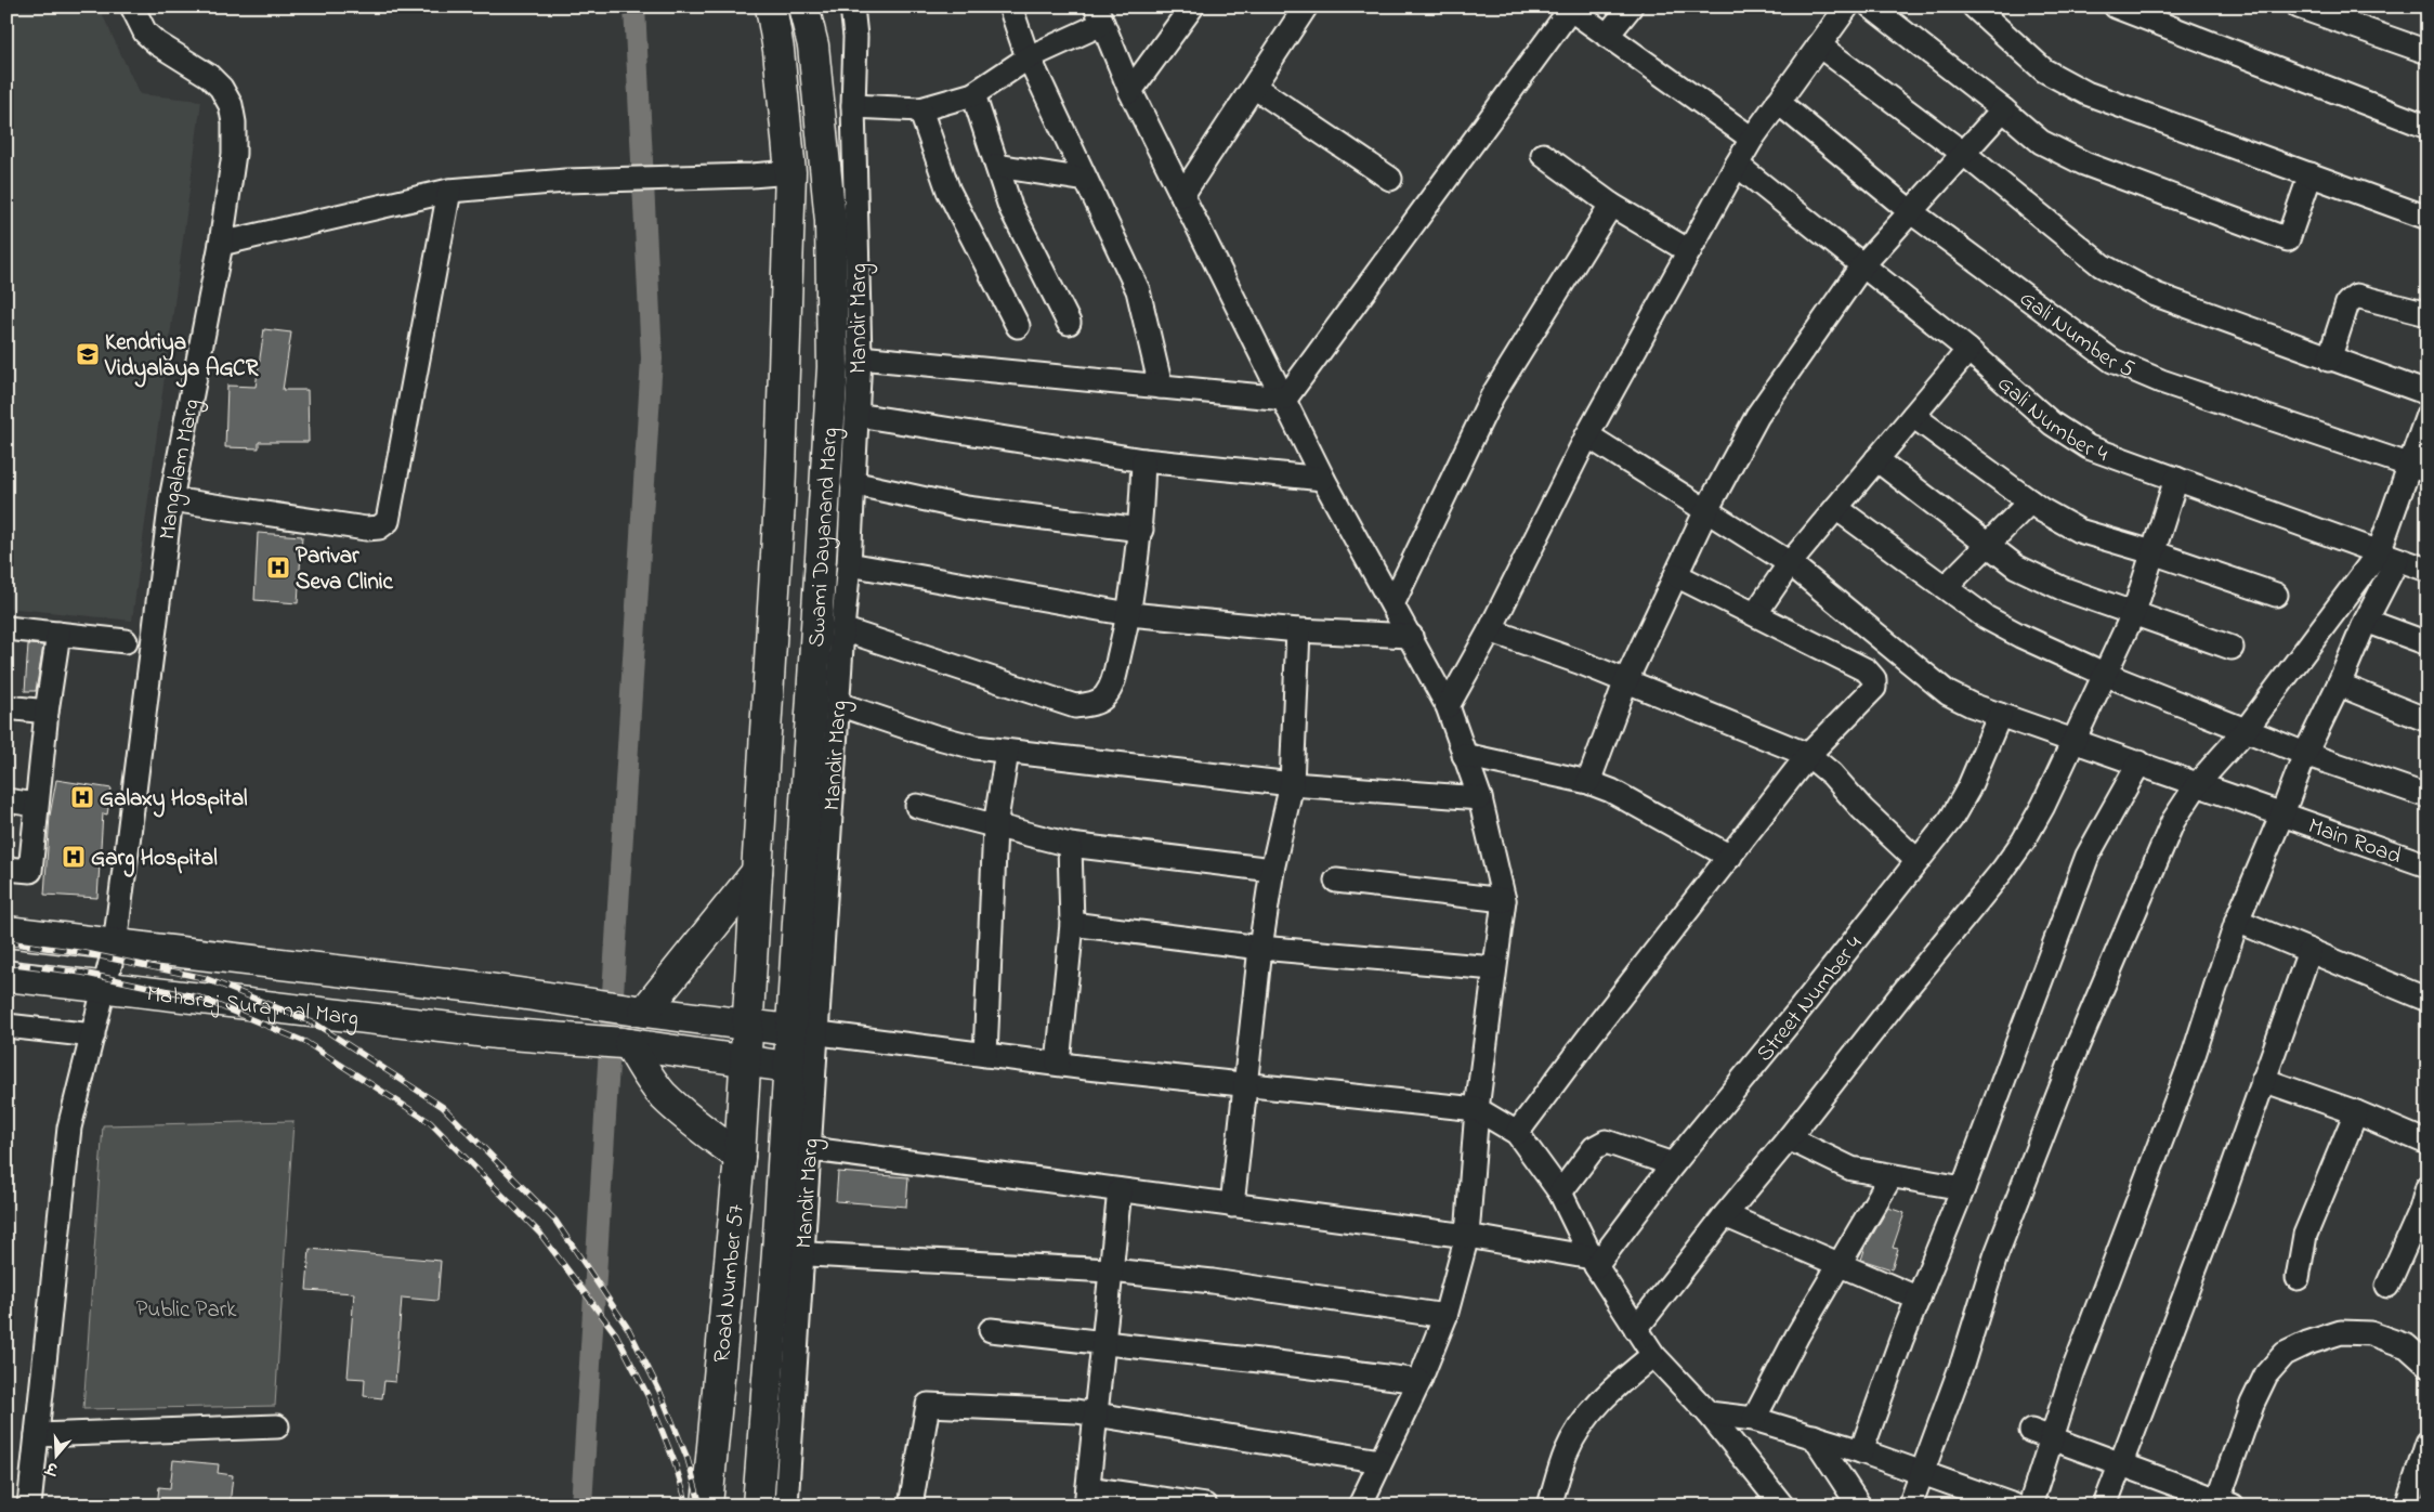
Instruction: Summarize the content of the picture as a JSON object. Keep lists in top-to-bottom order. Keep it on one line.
{"streets":{"main road":["Swami Dayanand Marg","Maharaj Surajmal Marg","Road Number 57"],"street":["Mandir Marg","Gali Number 5","Gali Number 4","Mangalam Marg","Main Road","Street Number 4"]},"crossings":[["Mandir Marg","Swami Dayanand Marg"],["Mandir Marg","Maharaj Surajmal Marg"],["Mandir Marg","Road Number 57"],["Mangalam Marg","Maharaj Surajmal Marg"],["Swami Dayanand Marg","Maharaj Surajmal Marg"],["Swami Dayanand Marg","Road Number 57"],["Main Road","Street Number 4"],["Maharaj Surajmal Marg","Road Number 57"]],"parks":["Public Park"],"places":{"school or university":["Kendriya Vidyalaya AGCR"],"hospital":["Parivar Seva Clinic","Galaxy Hospital","Garg Hospital"]},"north":"bottom"}
